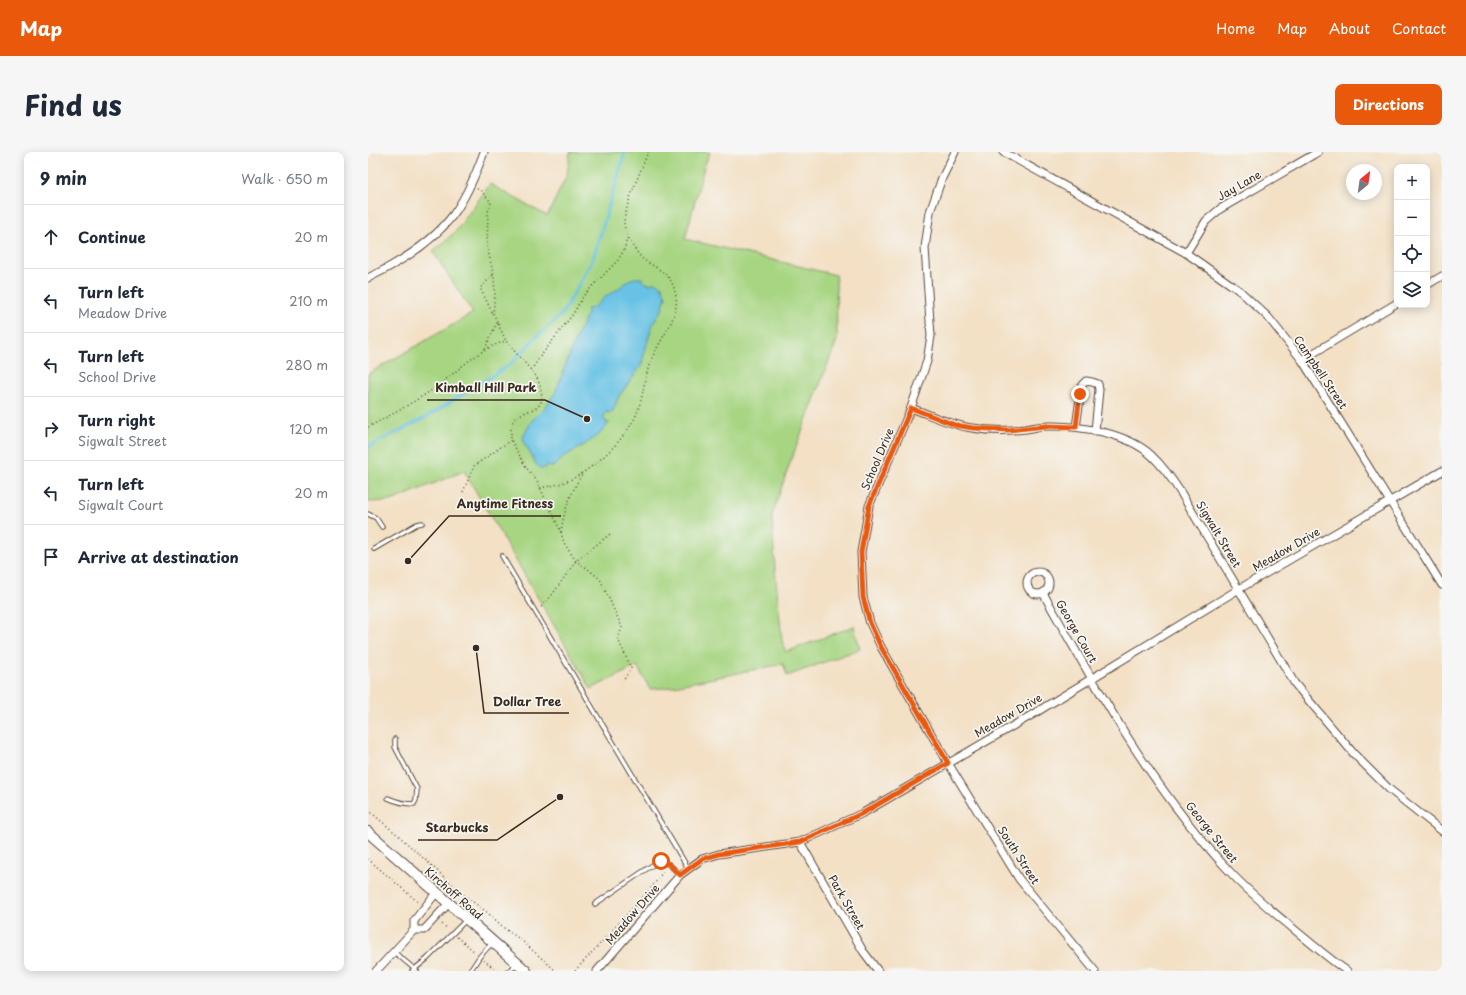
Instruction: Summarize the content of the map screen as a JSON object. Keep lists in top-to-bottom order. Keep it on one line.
{"streets":{"main road":["Kirchoff Road"],"street":["Jay Lane","Campbell Street","School Drive","Sigwalt Street","Meadow Drive","George Court","George Street","South Street","Park Street"]},"crossings":[["Jay Lane","Campbell Street"],["Campbell Street","Meadow Drive"],["School Drive","Sigwalt Street"],["School Drive","Meadow Drive"],["School Drive","South Street"],["Sigwalt Street","Meadow Drive"],["Meadow Drive","George Court"],["Meadow Drive","George Street"],["Meadow Drive","South Street"],["Meadow Drive","Park Street"],["George Court","George Street"]],"places":["Kimball Hill Park","Anytime Fitness","Dollar Tree","Starbucks"],"north":"top right","page":{"header":"Map","nav":["Home","Map","About","Contact"],"title":"Find us","buttons":"Directions","heading":["9 min","Walk · 650 m"],"map_buttons":["+","−"],"list":[["Continue","20 m"],["Turn left","Meadow Drive","210 m"],["Turn left","School Drive","280 m"],["Turn right","Sigwalt Street","120 m"],["Turn left","Sigwalt Court","20 m"],"Arrive at destination"]}}
